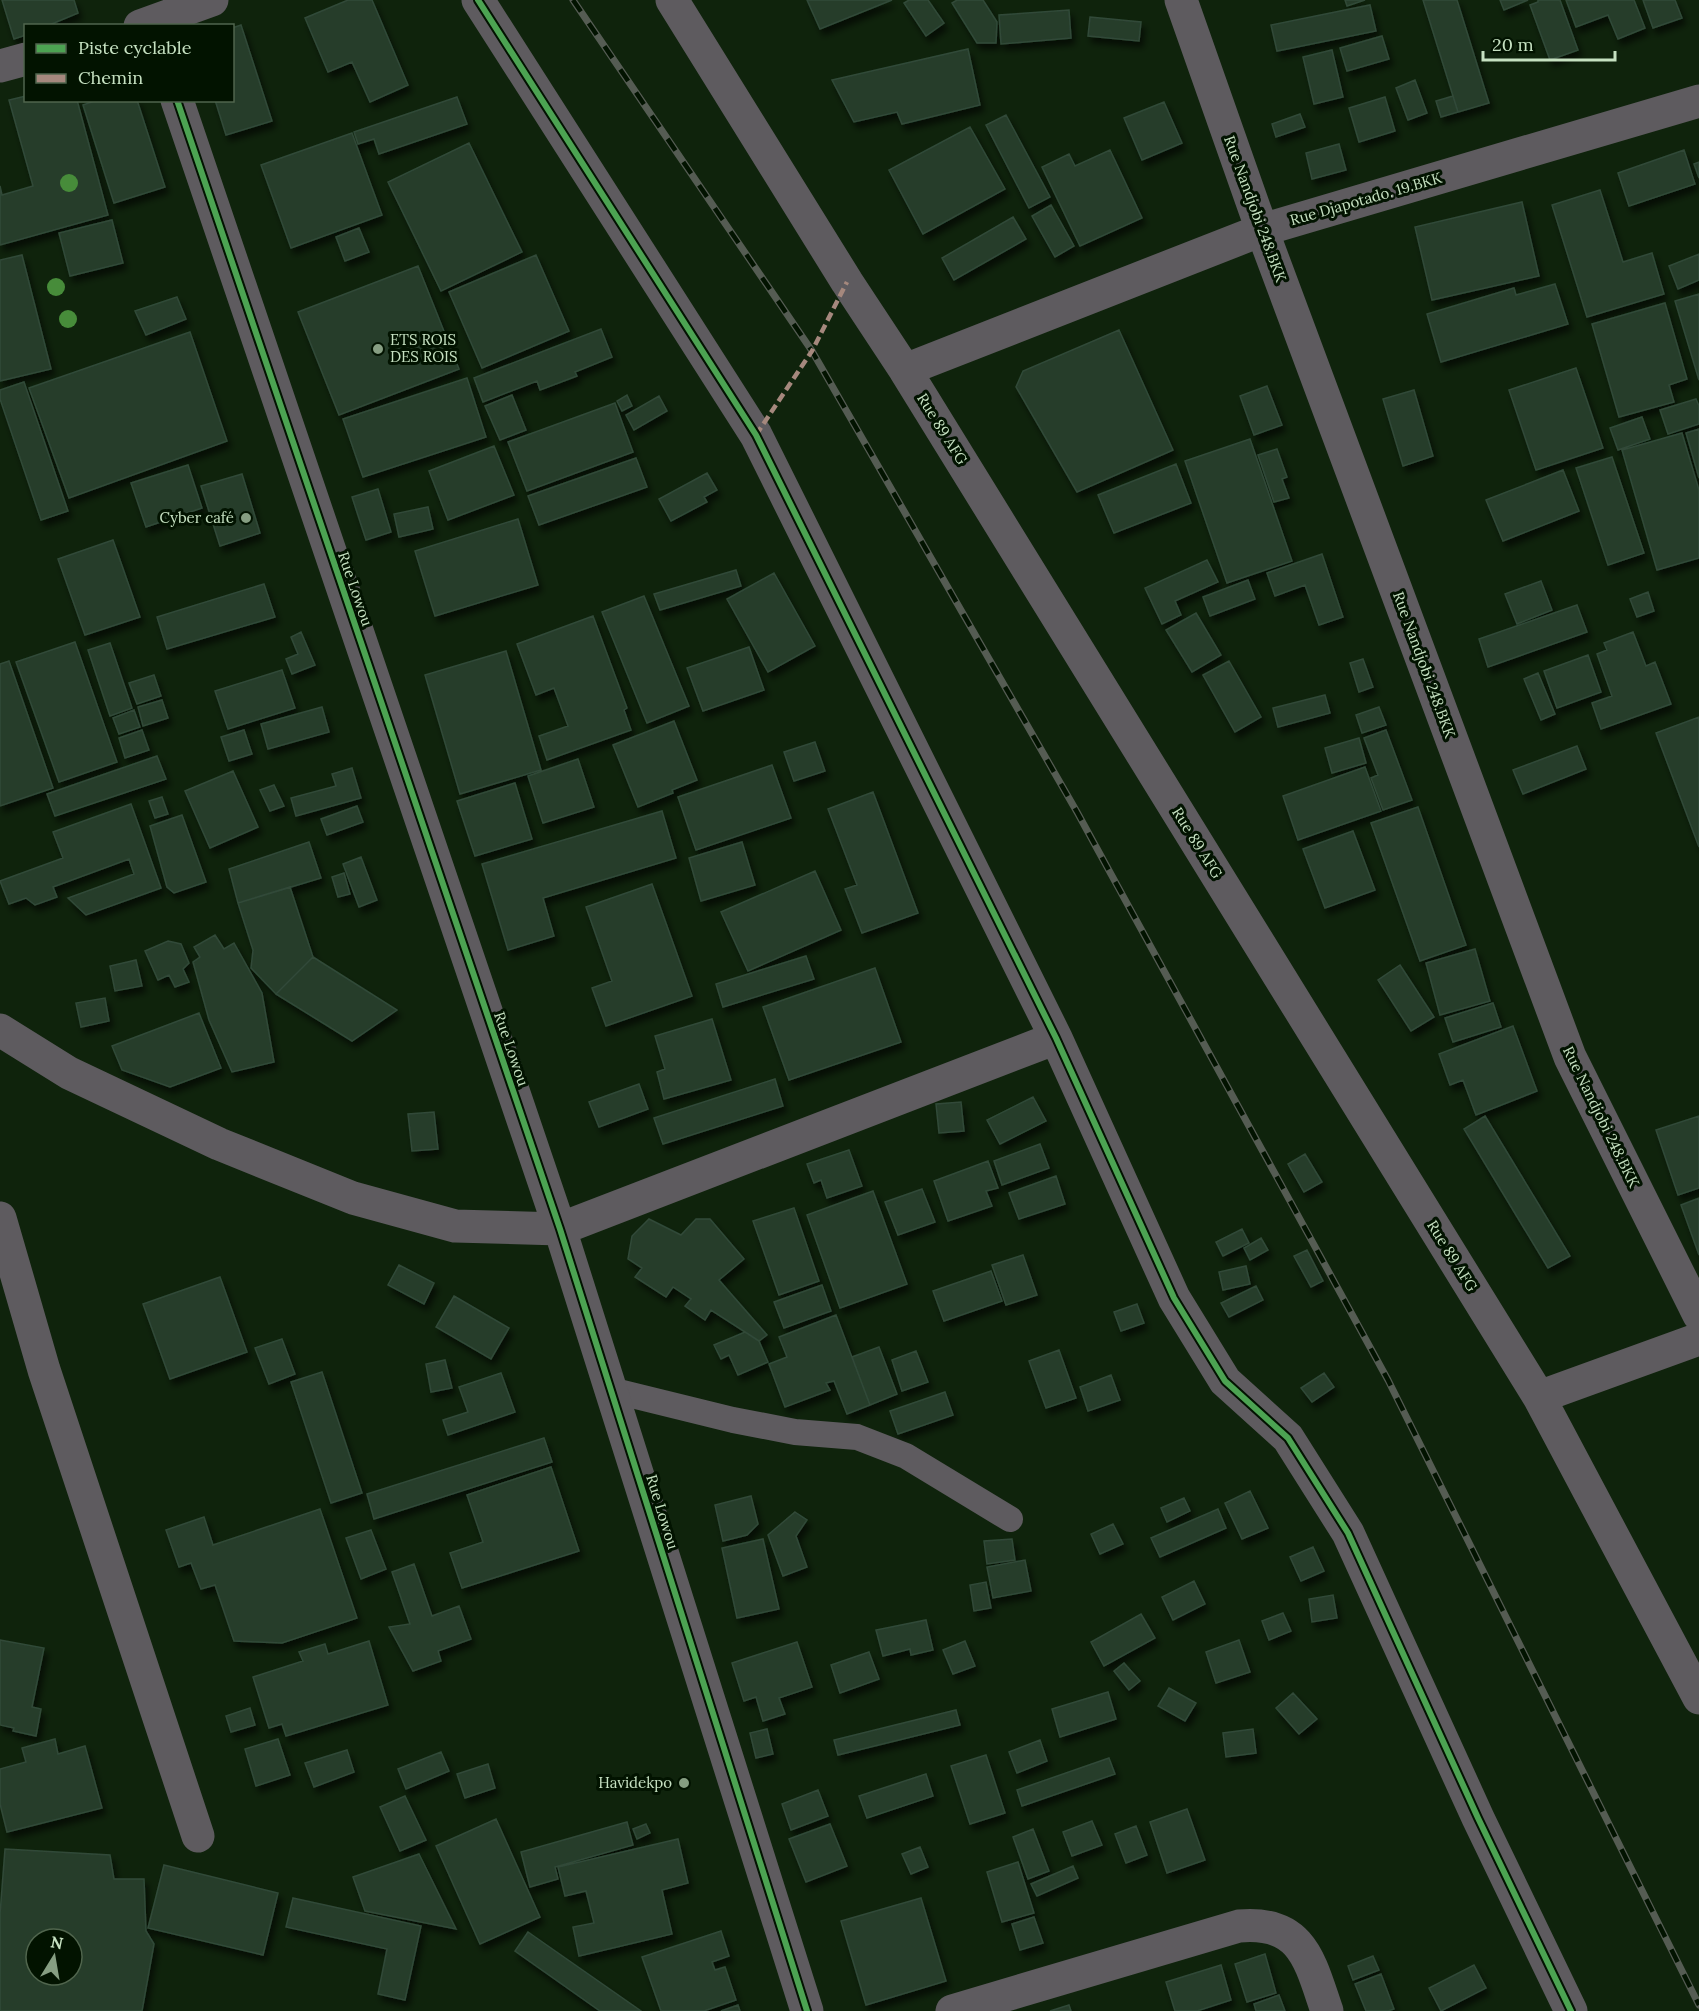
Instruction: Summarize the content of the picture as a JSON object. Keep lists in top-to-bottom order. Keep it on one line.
{"streets":{"street":["Rue Djapotado. 19.BKK","Rue Nandjobi 248.BKK","Rue 89 AFG","Rue Lowou"]},"crossings":[["Rue Djapotado. 19.BKK","Rue Nandjobi 248.BKK"],["Rue Djapotado. 19.BKK","Rue 89 AFG"]],"places":["ETS ROIS DES ROIS","Cyber café","Havidekpo"],"legend":["Piste cyclable","Chemin"],"scale_bar":"20 m","north":"top"}
